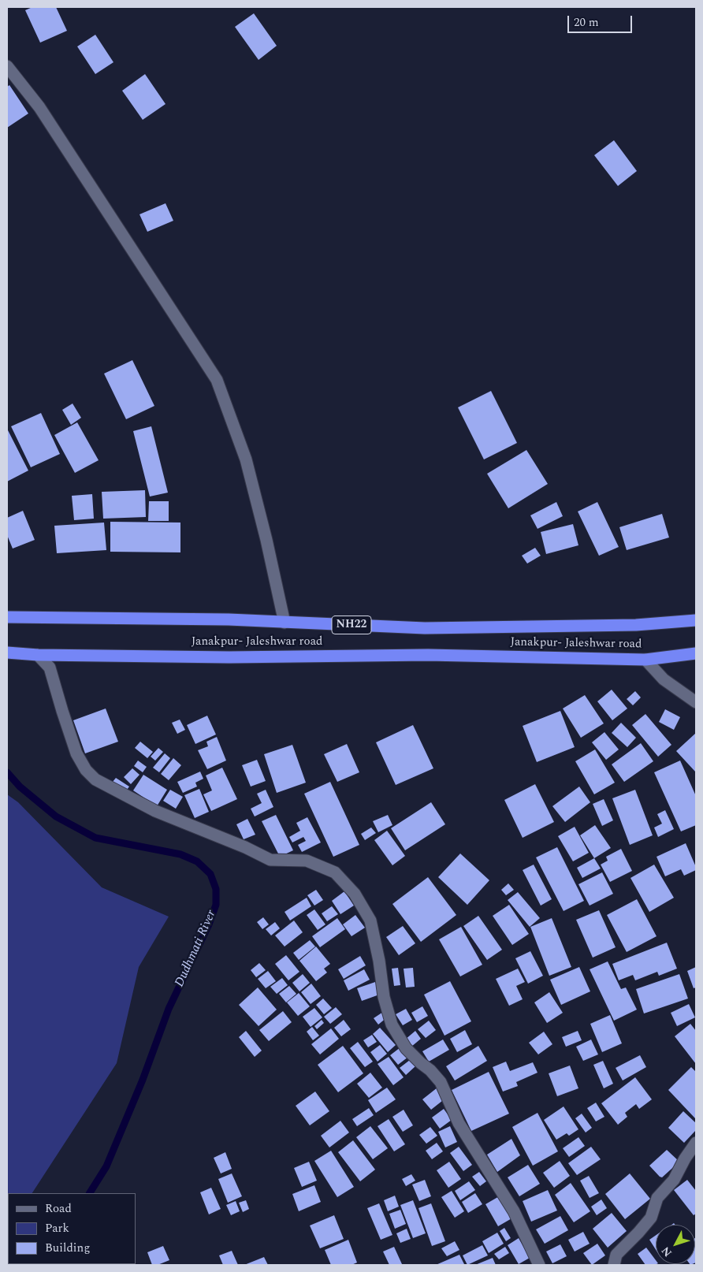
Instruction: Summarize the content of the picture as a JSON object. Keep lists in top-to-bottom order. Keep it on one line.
{"streets":{"highway":["NH22","Janakpur- Jaleshwar road"]},"water":["Dudhmati River"],"legend":["Road","Park","Building"],"scale_bar":"20 m","north":"bottom left"}
